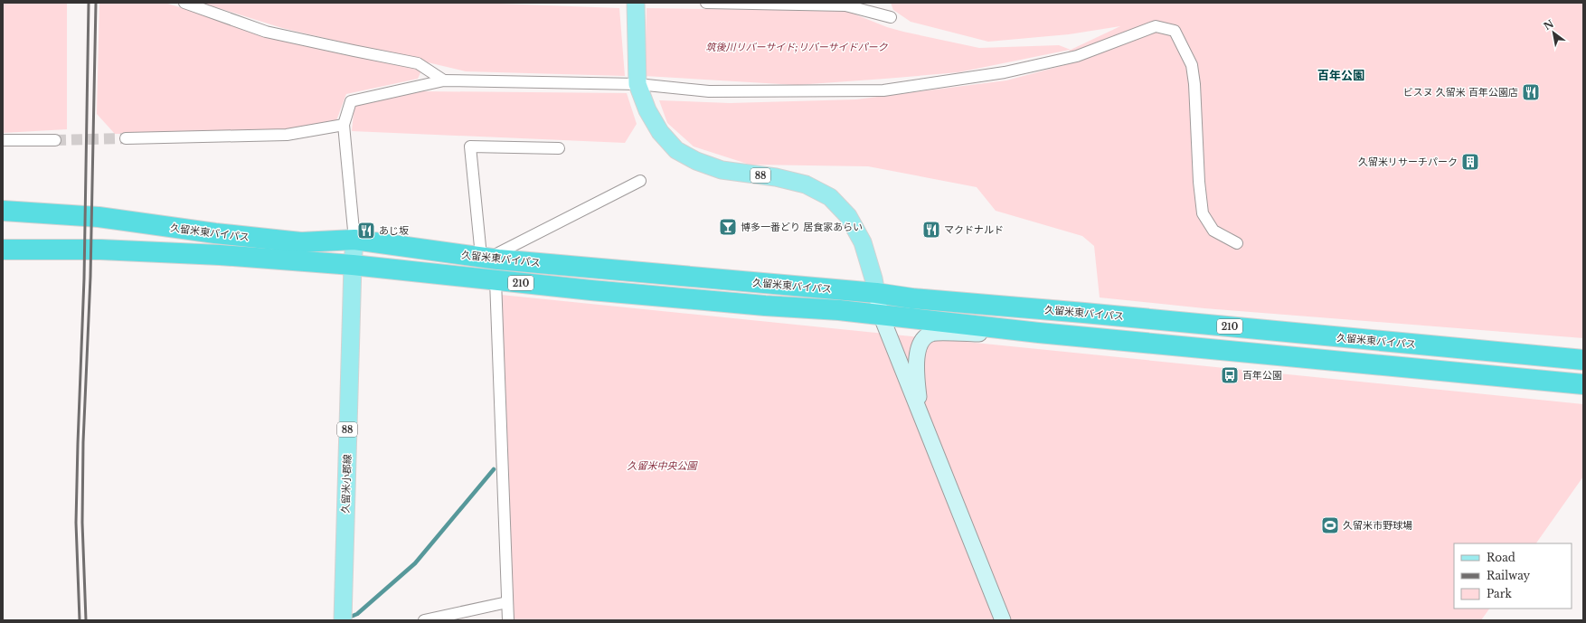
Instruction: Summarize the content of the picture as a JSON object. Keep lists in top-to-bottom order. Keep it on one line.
{"streets":{"highway":["久留米東バイパス","210"],"main road":["88","久留米小郡線"]},"crossings":[["88","久留米東バイパス"],["久留米東バイパス","久留米小郡線"]],"districts":["百年公園"],"parks":["筑後川リバーサイド;リバーサイドパーク","久留米中央公園"],"places":{"restaurant":["ビスヌ 久留米 百年公園店","マクドナルド","あじ坂"],"building":["久留米リサーチパーク"],"bar":["博多一番どり 居食家あらい"],"bus stop":["百年公園"],"sports":["久留米市野球場"]},"legend":["Road","Railway","Park"],"north":"top left"}
